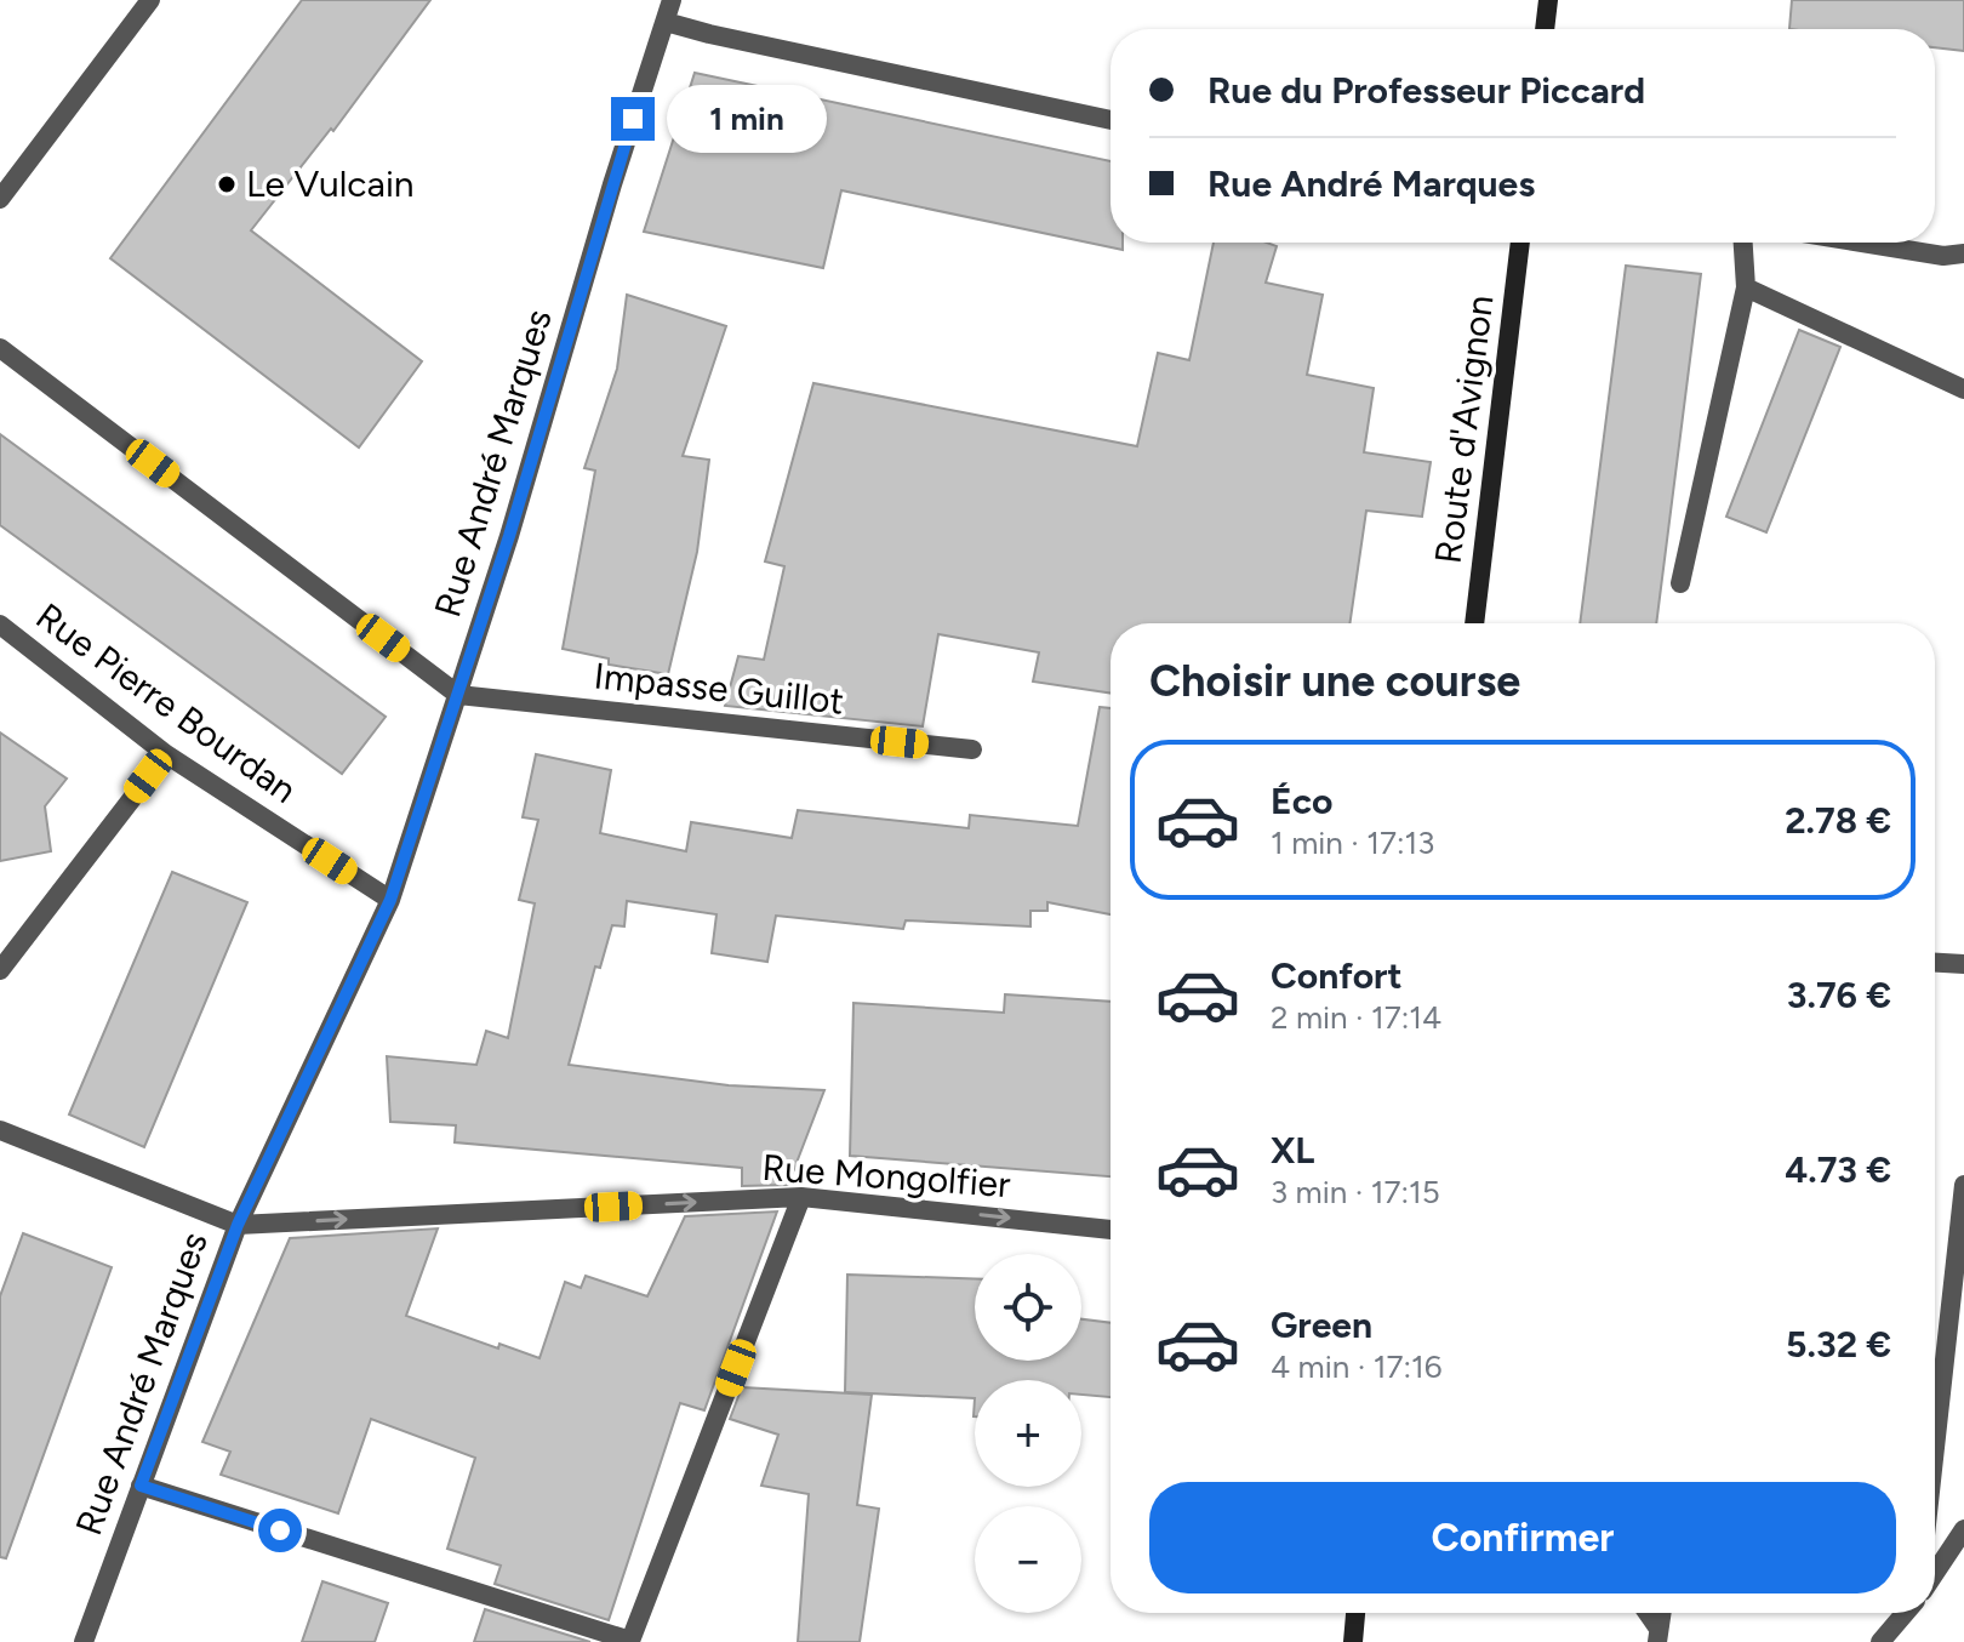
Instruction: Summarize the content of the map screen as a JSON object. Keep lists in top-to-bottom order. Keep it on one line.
{"streets":{"main road":["Route d'Avignon"],"street":["Rue André Marques","Impasse Guillot","Rue Pierre Bourdan","Rue Mongolfier"]},"crossings":[["Rue André Marques","Impasse Guillot"],["Rue André Marques","Rue Pierre Bourdan"],["Rue André Marques","Rue Mongolfier"]],"one_way":["Rue Mongolfier"],"places":["Le Vulcain"],"page":{"banner":["Rue du Professeur Piccard","Rue André Marques"],"bubble":"1 min","heading":"Choisir une course","list":[{"name":"Éco","note":"1 min · 17:13","value":"2.78 €"},{"name":"Confort","note":"2 min · 17:14","value":"3.76 €"},{"name":"XL","note":"3 min · 17:15","value":"4.73 €"},{"name":"Green","note":"4 min · 17:16","value":"5.32 €"}],"map_buttons":["+","−"],"buttons":"Confirmer"}}
